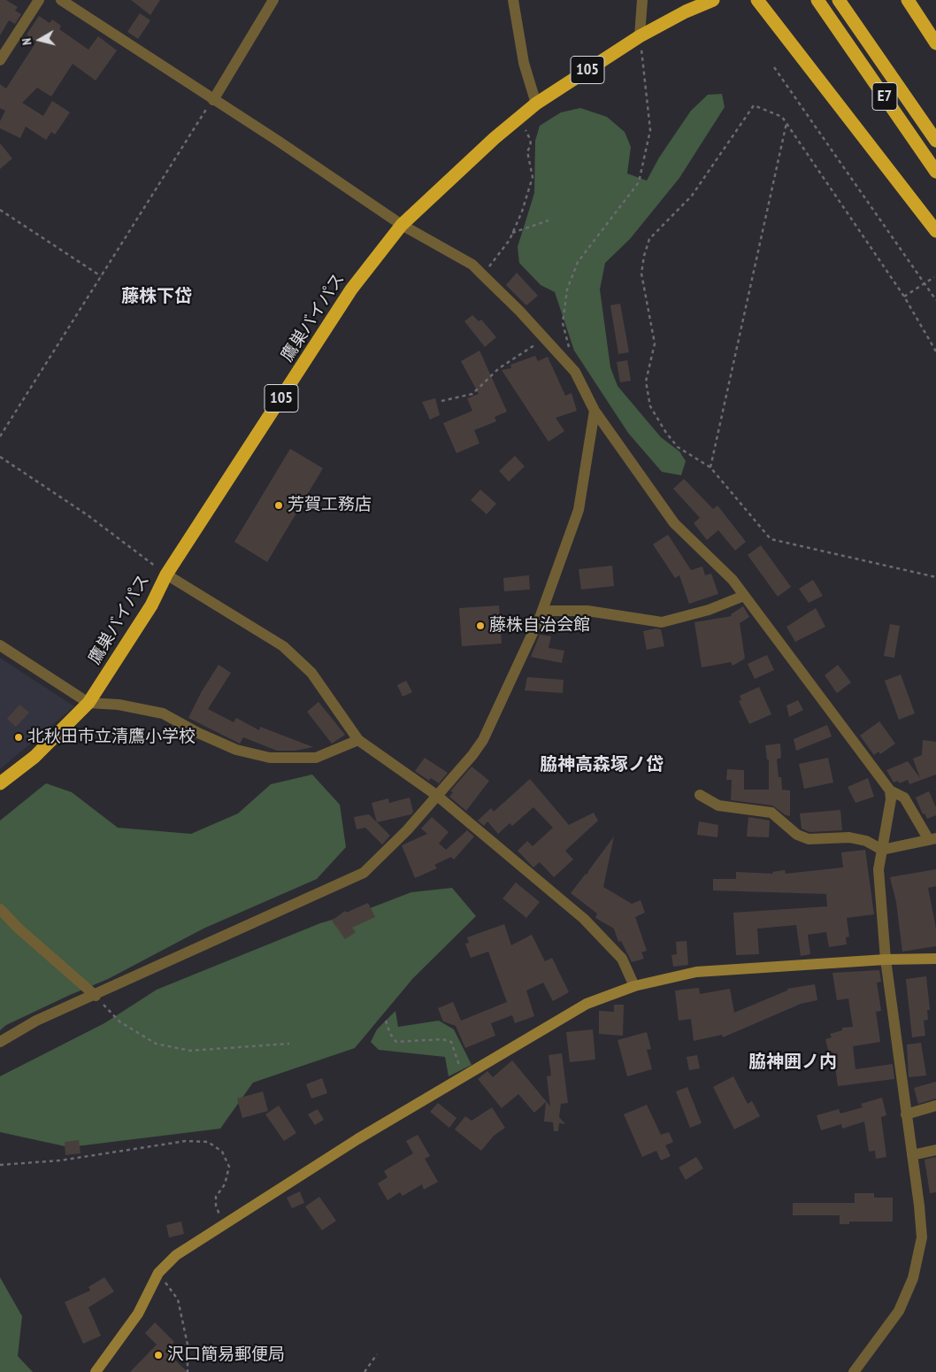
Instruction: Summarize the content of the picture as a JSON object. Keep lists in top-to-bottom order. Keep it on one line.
{"streets":{"highway":["105","E7","鷹巣バイパス"]},"districts":["藤株下岱","脇神高森塚ノ岱","脇神囲ノ内"],"places":["芳賀工務店","藤株自治会館","北秋田市立清鷹小学校","沢口簡易郵便局"],"north":"left"}
